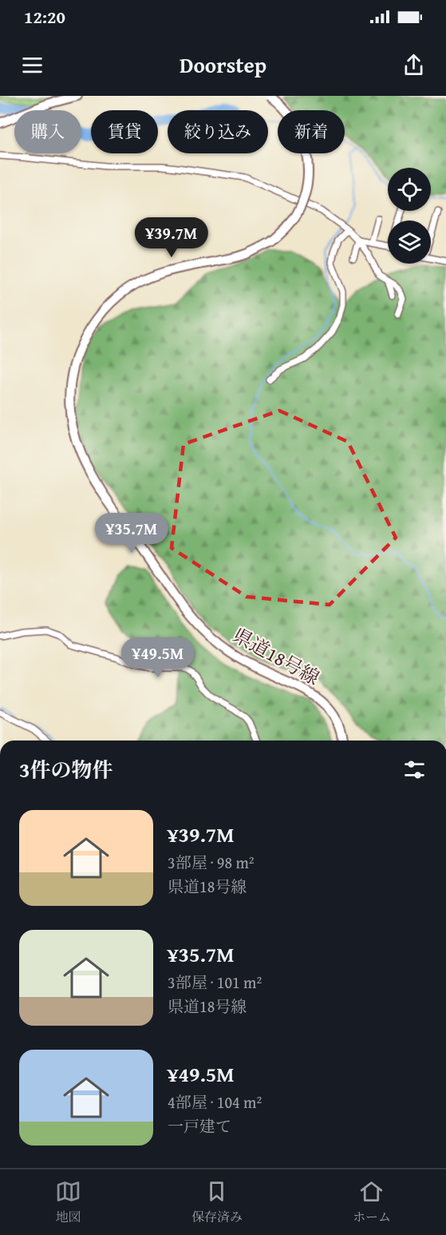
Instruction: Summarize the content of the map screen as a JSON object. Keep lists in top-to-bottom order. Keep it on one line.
{"streets":{"main road":["県道18号線"]},"page":{"status":"12:20","header":"Doorstep","chip":["購入","賃貸","絞り込み","新着"],"price":["¥39.7M","¥35.7M","¥49.5M"],"heading":"3件の物件","list":[{"name":"¥39.7M","note":"3部屋 · 98 m² · 県道18号線"},{"name":"¥35.7M","note":"3部屋 · 101 m² · 県道18号線"},{"name":"¥49.5M","note":"4部屋 · 104 m² · 一戸建て"}],"tabs":["地図","保存済み","ホーム"]}}
